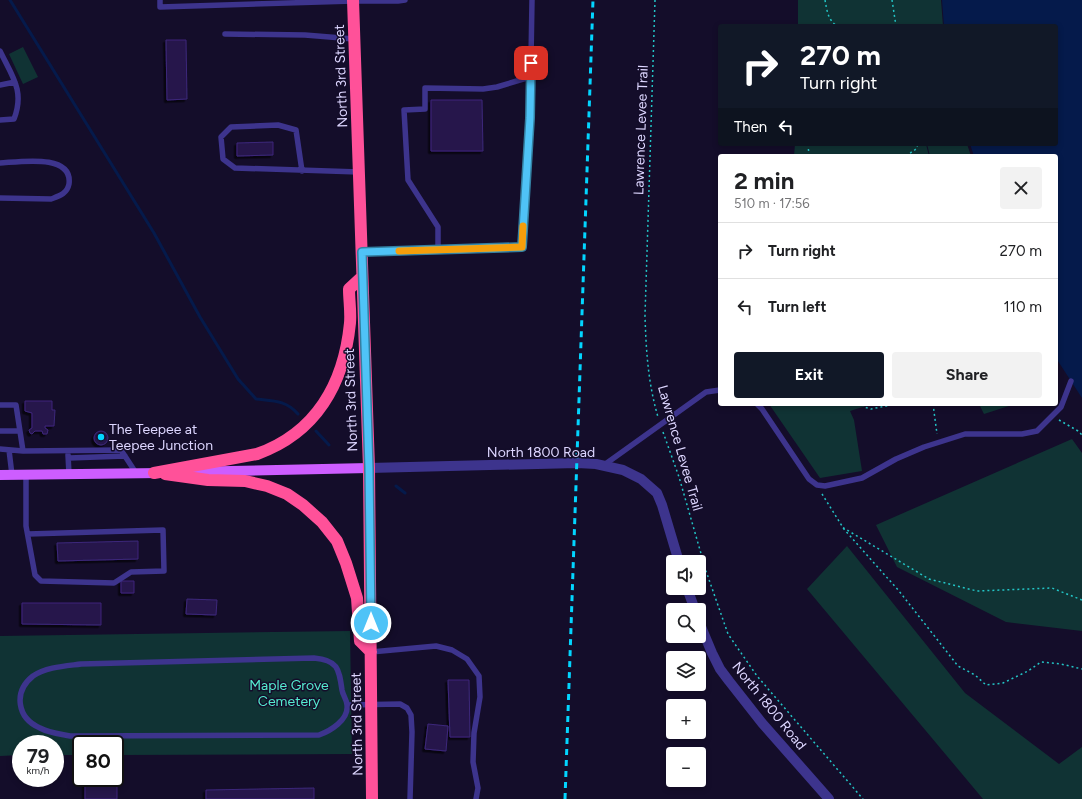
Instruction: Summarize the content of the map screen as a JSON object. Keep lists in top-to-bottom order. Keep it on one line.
{"streets":{"highway":["North 3rd Street"],"street":["North 1800 Road"],"path":["Lawrence Levee Trail"]},"crossings":[["North 3rd Street","North 1800 Road"]],"parks":["Maple Grove Cemetery"],"places":["The Teepee at Teepee Junction"],"page":{"turn":["270 m","Turn right"],"then":"Then","heading":["2 min","510 m · 17:56"],"list":[{"name":"Turn right","value":"270 m"},{"name":"Turn left","value":"110 m"}],"buttons":["Exit","Share"],"map_buttons":["+","−"],"speed":"79 km/h","limit":"80"}}
